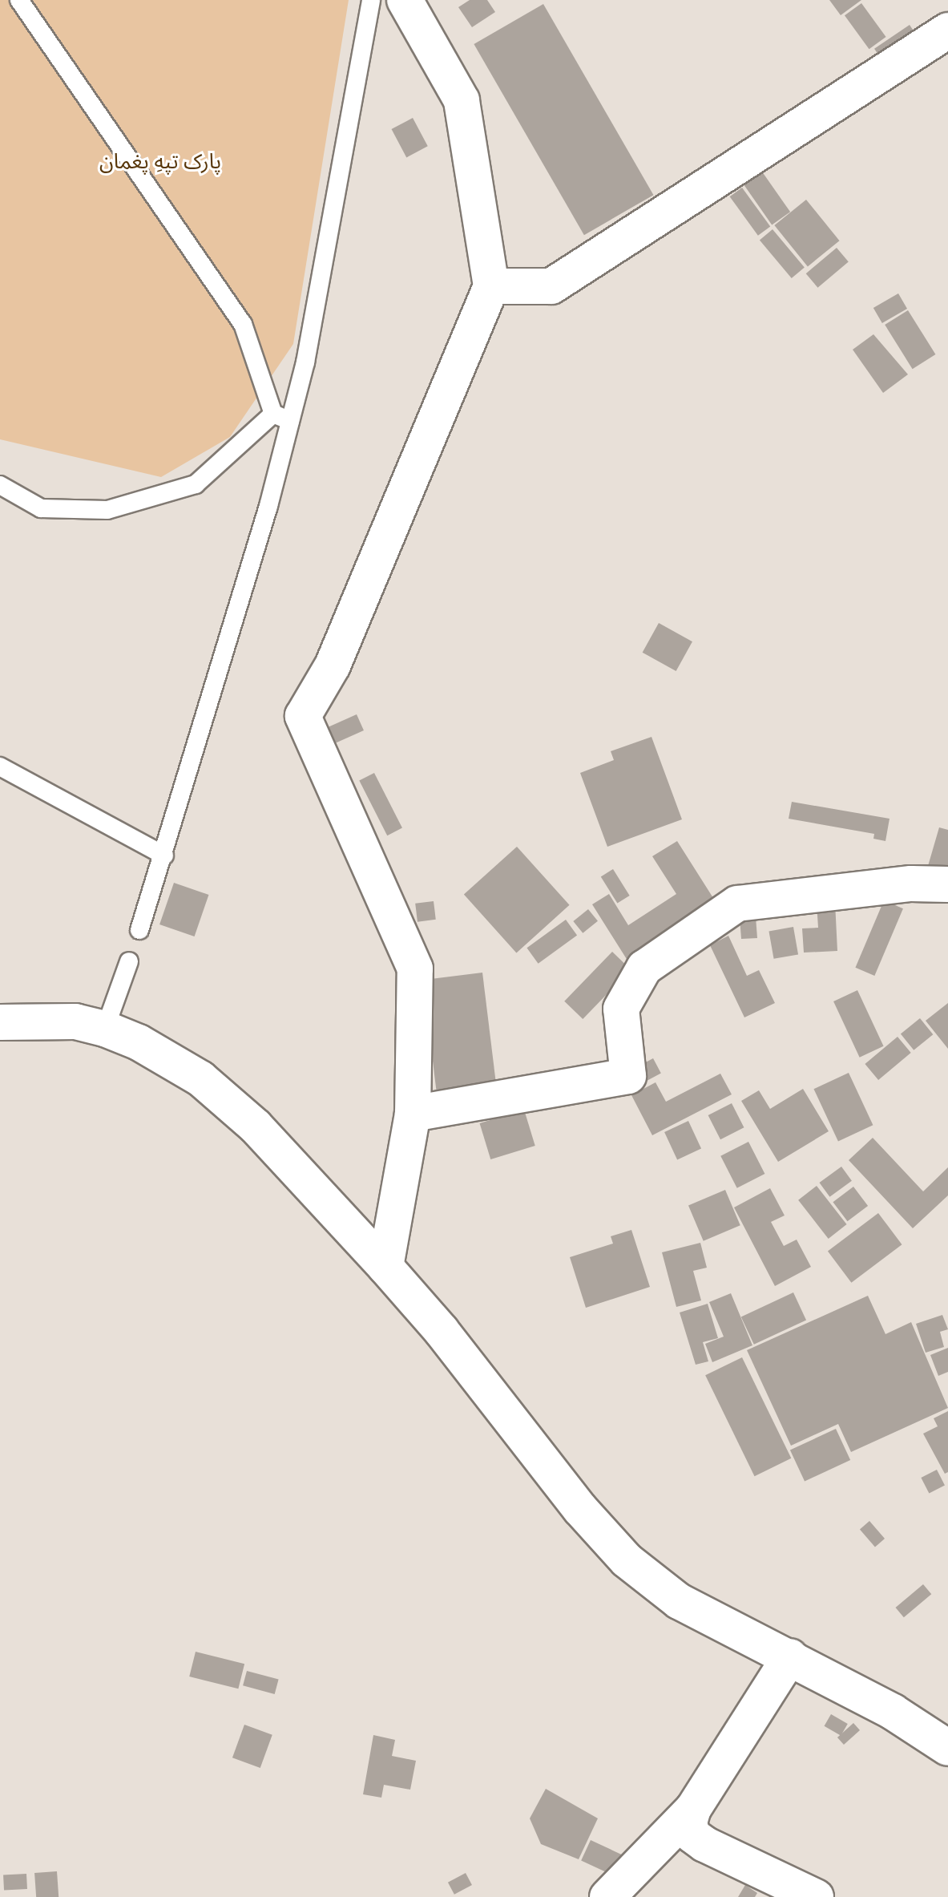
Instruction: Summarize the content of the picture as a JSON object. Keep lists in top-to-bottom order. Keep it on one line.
{"parks":["پارک تپهِ پغمان"]}
